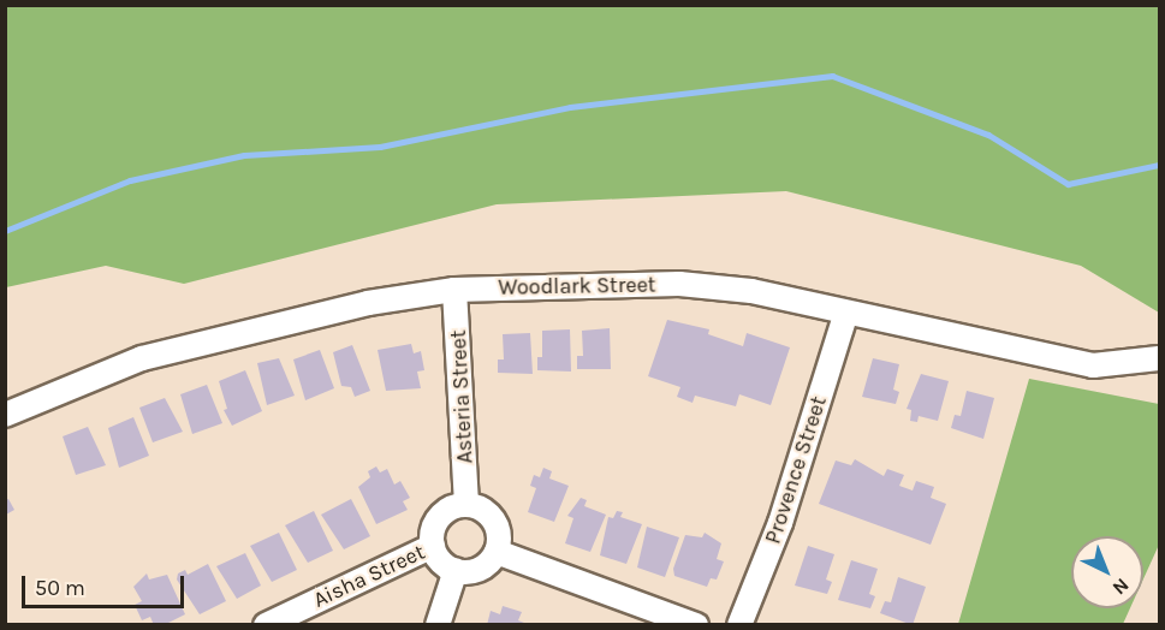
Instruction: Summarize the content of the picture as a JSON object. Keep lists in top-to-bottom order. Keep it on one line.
{"streets":{"street":["Woodlark Street","Asteria Street","Provence Street","Aisha Street"]},"crossings":[["Woodlark Street","Asteria Street"],["Woodlark Street","Provence Street"],["Asteria Street","Aisha Street"]],"scale_bar":"50 m","north":"bottom right"}
